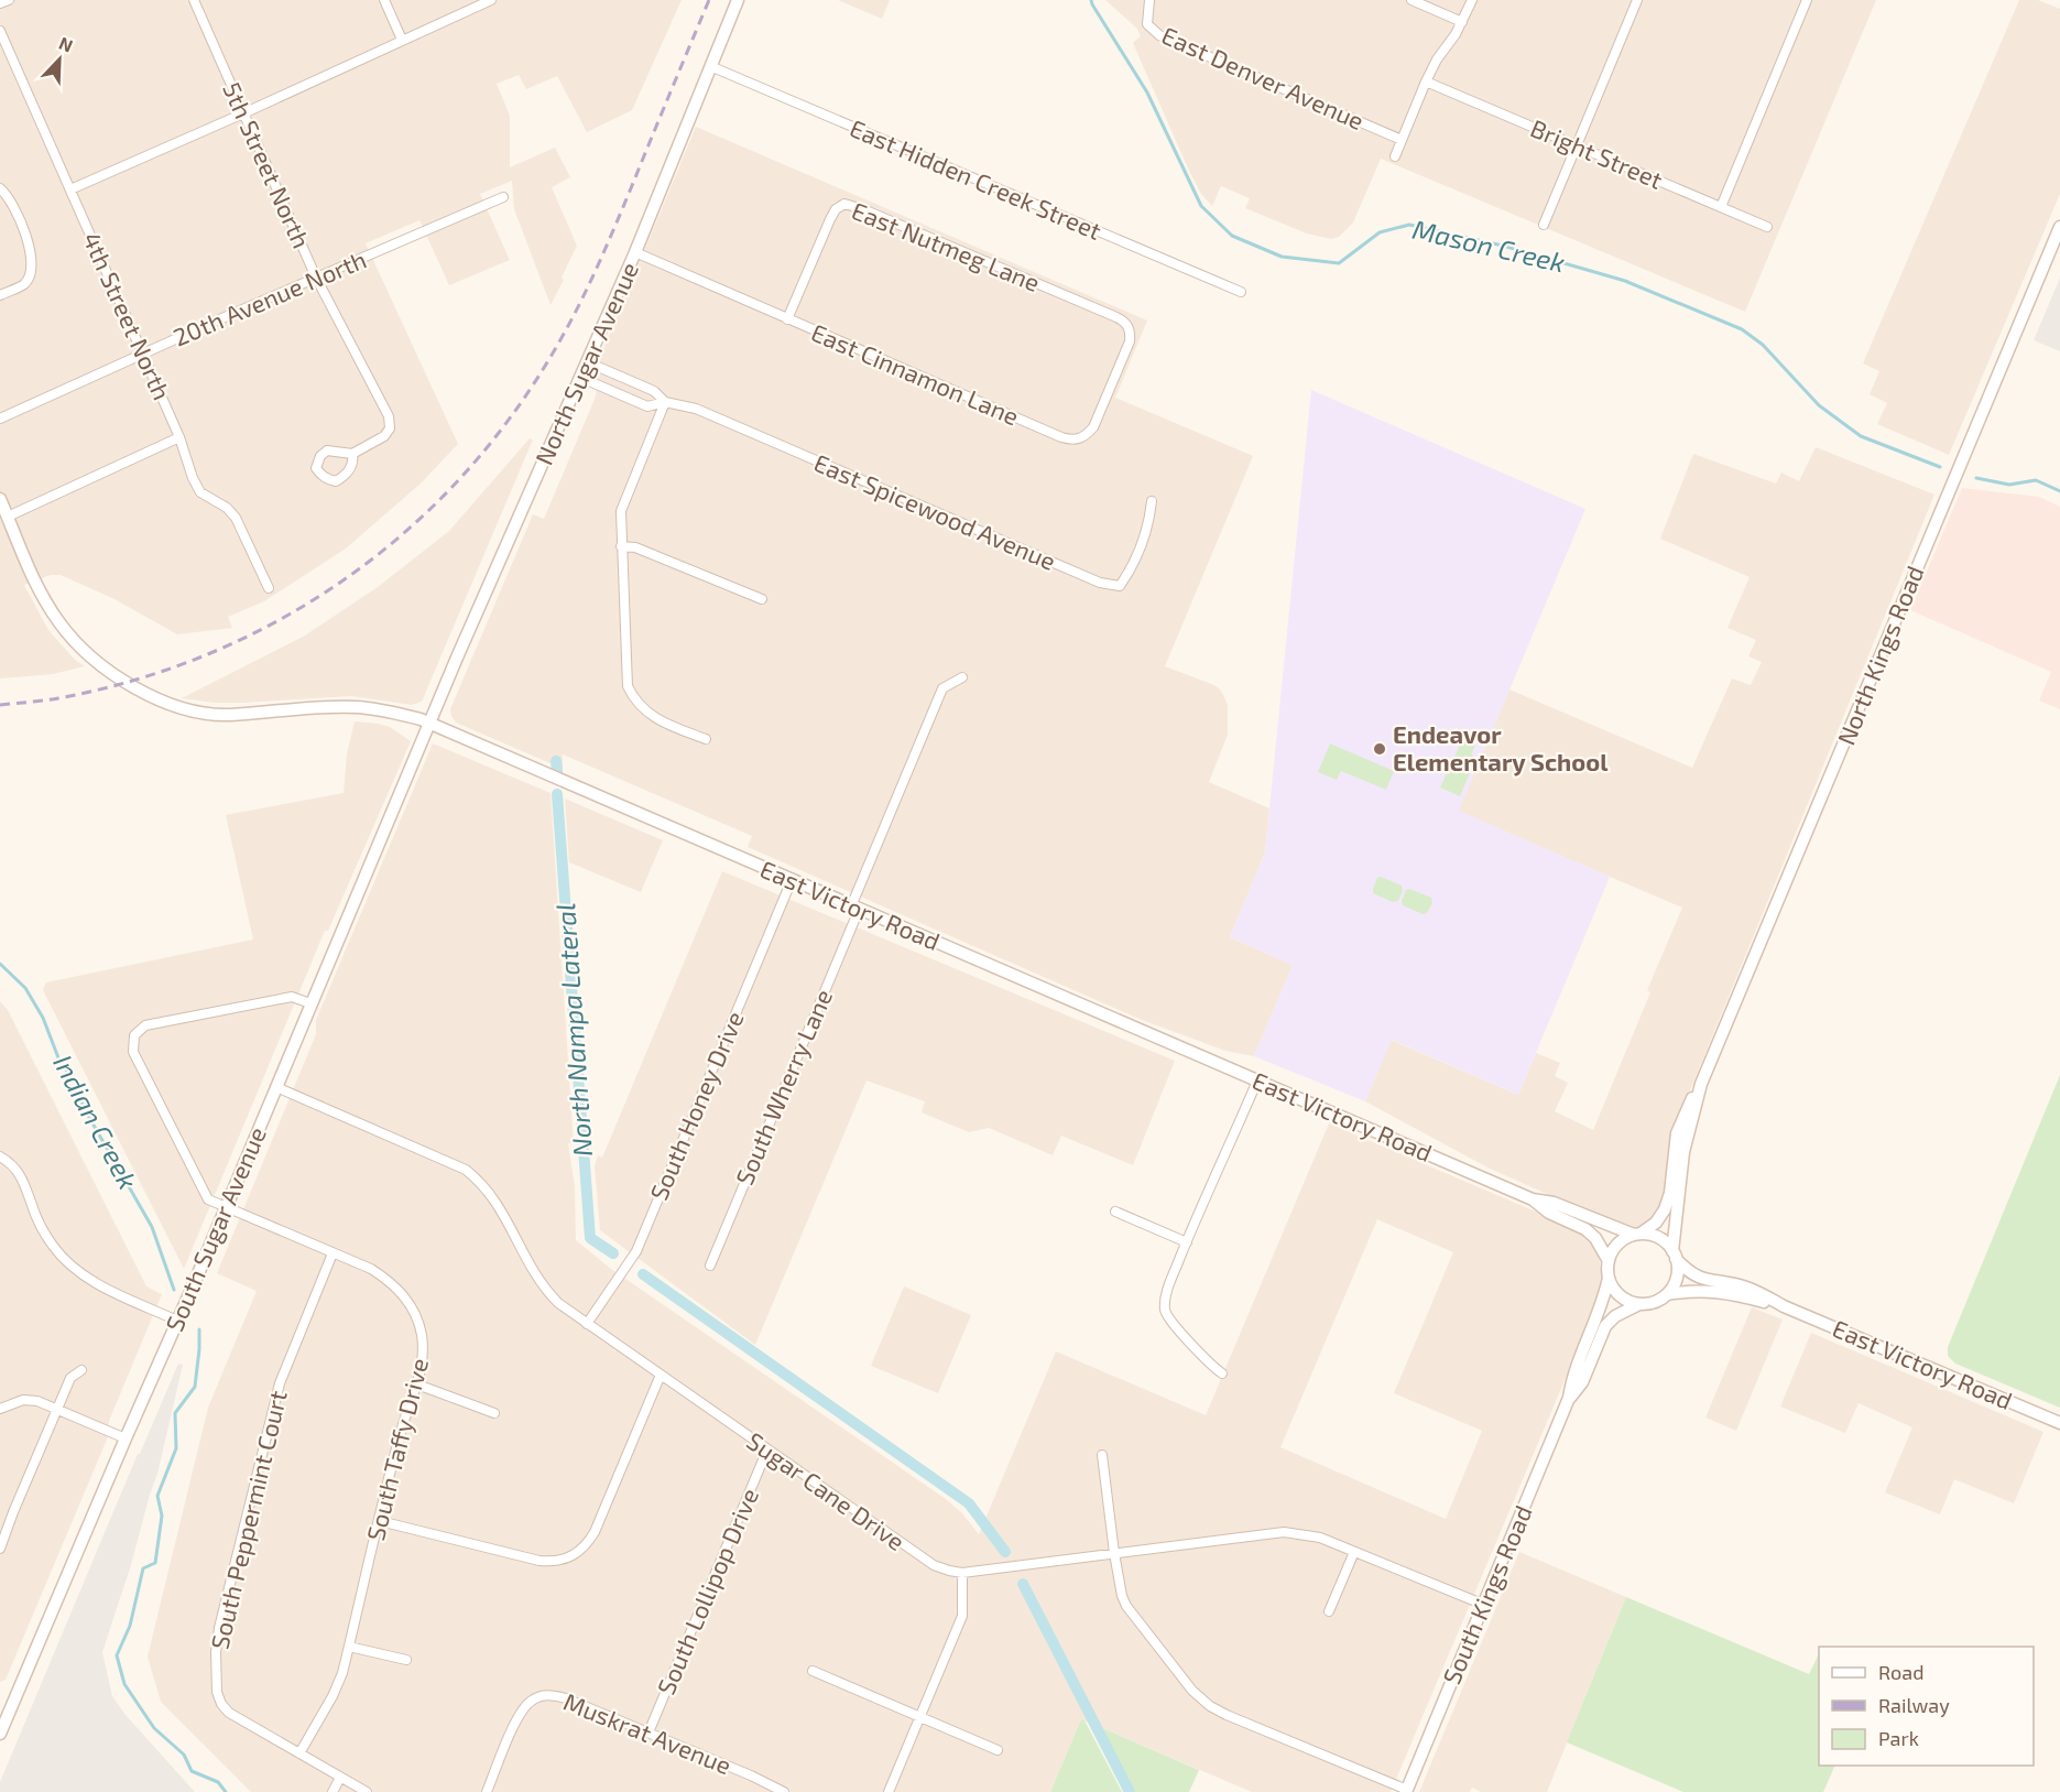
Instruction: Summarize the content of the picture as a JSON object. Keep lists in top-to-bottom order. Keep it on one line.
{"streets":{"street":["East Denver Avenue","Bright Street","5th Street North","East Hidden Creek Street","East Nutmeg Lane","20th Avenue North","4th Street North","North Sugar Avenue","East Cinnamon Lane","East Spicewood Avenue","North Kings Road","East Victory Road","South Wherry Lane","South Honey Drive","South Sugar Avenue","South Taffy Drive","Sugar Cane Drive","South Peppermint Court","South Lollipop Drive","South Kings Road","Muskrat Avenue"]},"crossings":[["5th Street North","20th Avenue North"],["East Hidden Creek Street","North Sugar Avenue"],["East Nutmeg Lane","East Cinnamon Lane"],["20th Avenue North","4th Street North"],["North Sugar Avenue","East Cinnamon Lane"],["North Sugar Avenue","East Spicewood Avenue"],["North Sugar Avenue","East Victory Road"],["North Sugar Avenue","South Sugar Avenue"],["North Kings Road","East Victory Road"],["North Kings Road","South Kings Road"],["East Victory Road","South Wherry Lane"],["East Victory Road","South Honey Drive"],["East Victory Road","South Sugar Avenue"],["East Victory Road","South Kings Road"],["South Honey Drive","Sugar Cane Drive"],["South Sugar Avenue","South Taffy Drive"],["South Sugar Avenue","Sugar Cane Drive"],["South Taffy Drive","South Peppermint Court"],["Sugar Cane Drive","South Lollipop Drive"],["Sugar Cane Drive","South Kings Road"],["South Lollipop Drive","Muskrat Avenue"]],"water":["Mason Creek","North Nampa Lateral","Indian Creek"],"places":["Endeavor Elementary School"],"legend":["Road","Railway","Park"],"north":"top right"}
